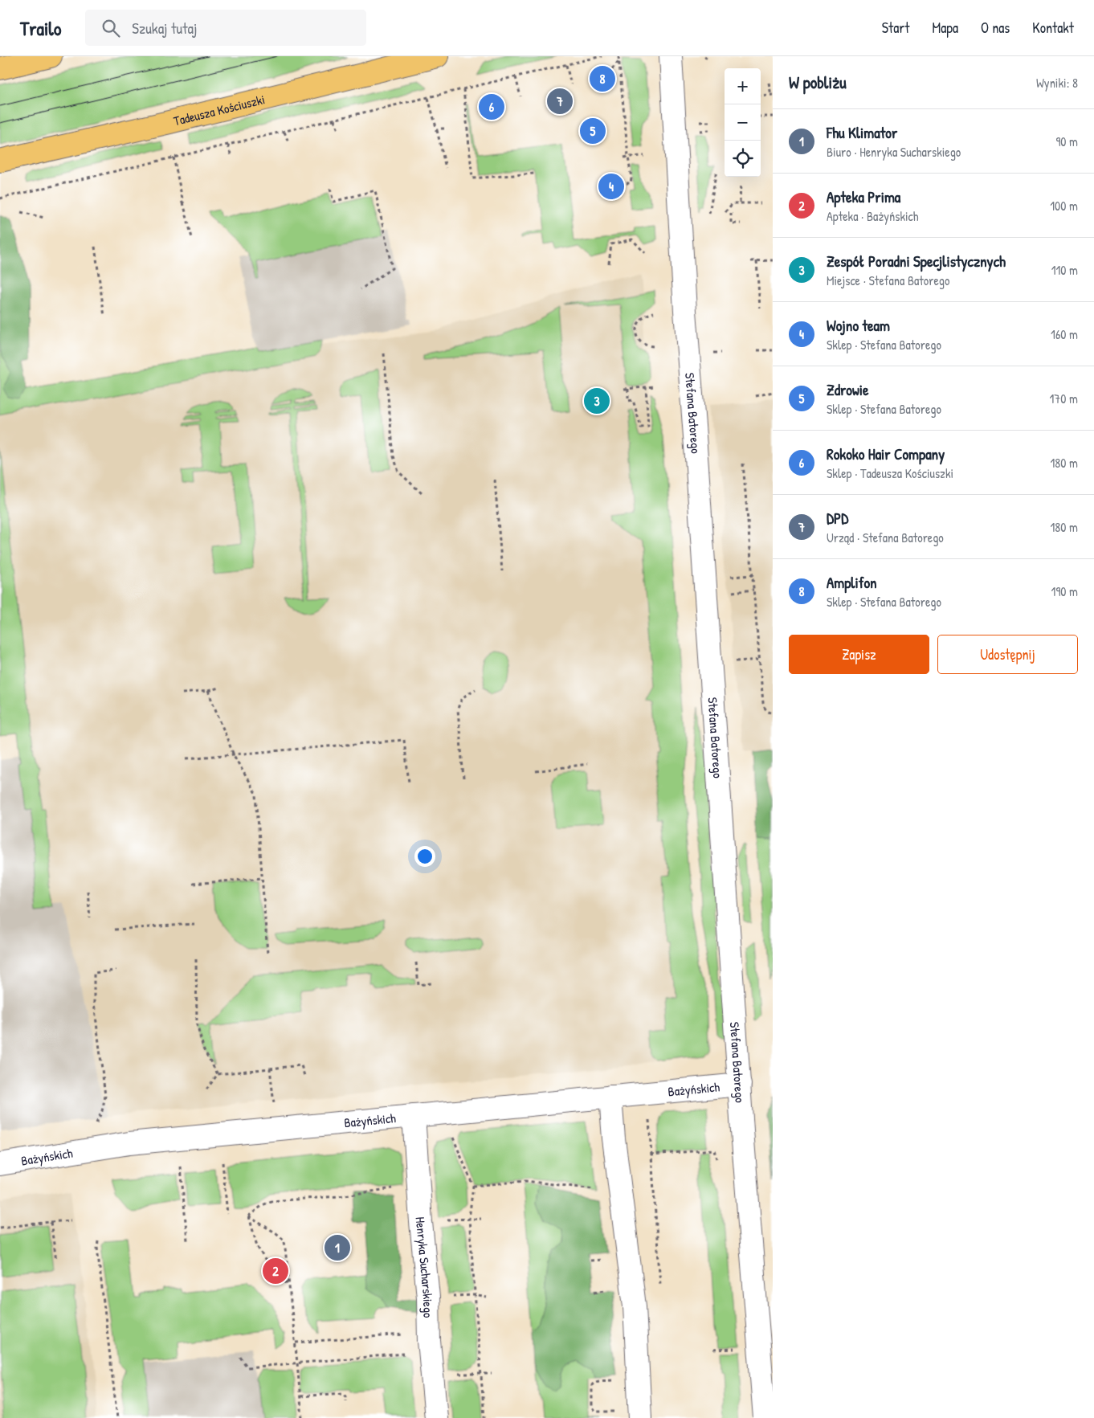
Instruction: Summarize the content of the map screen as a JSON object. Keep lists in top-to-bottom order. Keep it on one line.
{"streets":{"main road":["Tadeusza Kościuszki"],"street":["Stefana Batorego","Bażyńskich","Henryka Sucharskiego"]},"crossings":[["Stefana Batorego","Bażyńskich"],["Bażyńskich","Henryka Sucharskiego"]],"page":{"header":"Trailo","search":"Szukaj tutaj","nav":["Start","Mapa","O nas","Kontakt"],"heading":["W pobliżu","Wyniki: 8"],"pins":["8","7","6","5","4","3","1","2"],"map_buttons":["+","−"],"list":[{"mark":"1","name":"Fhu Klimator","note":"Biuro · Henryka Sucharskiego","value":"90 m"},{"mark":"2","name":"Apteka Prima","note":"Apteka · Bażyńskich","value":"100 m"},{"mark":"3","name":"Zespół Poradni Specjlistycznych","note":"Miejsce · Stefana Batorego","value":"110 m"},{"mark":"4","name":"Wojno team","note":"Sklep · Stefana Batorego","value":"160 m"},{"mark":"5","name":"Zdrowie","note":"Sklep · Stefana Batorego","value":"170 m"},{"mark":"6","name":"Rokoko Hair Company","note":"Sklep · Tadeusza Kościuszki","value":"180 m"},{"mark":"7","name":"DPD","note":"Urząd · Stefana Batorego","value":"180 m"},{"mark":"8","name":"Amplifon","note":"Sklep · Stefana Batorego","value":"190 m"}],"buttons":["Zapisz","Udostępnij"]}}
